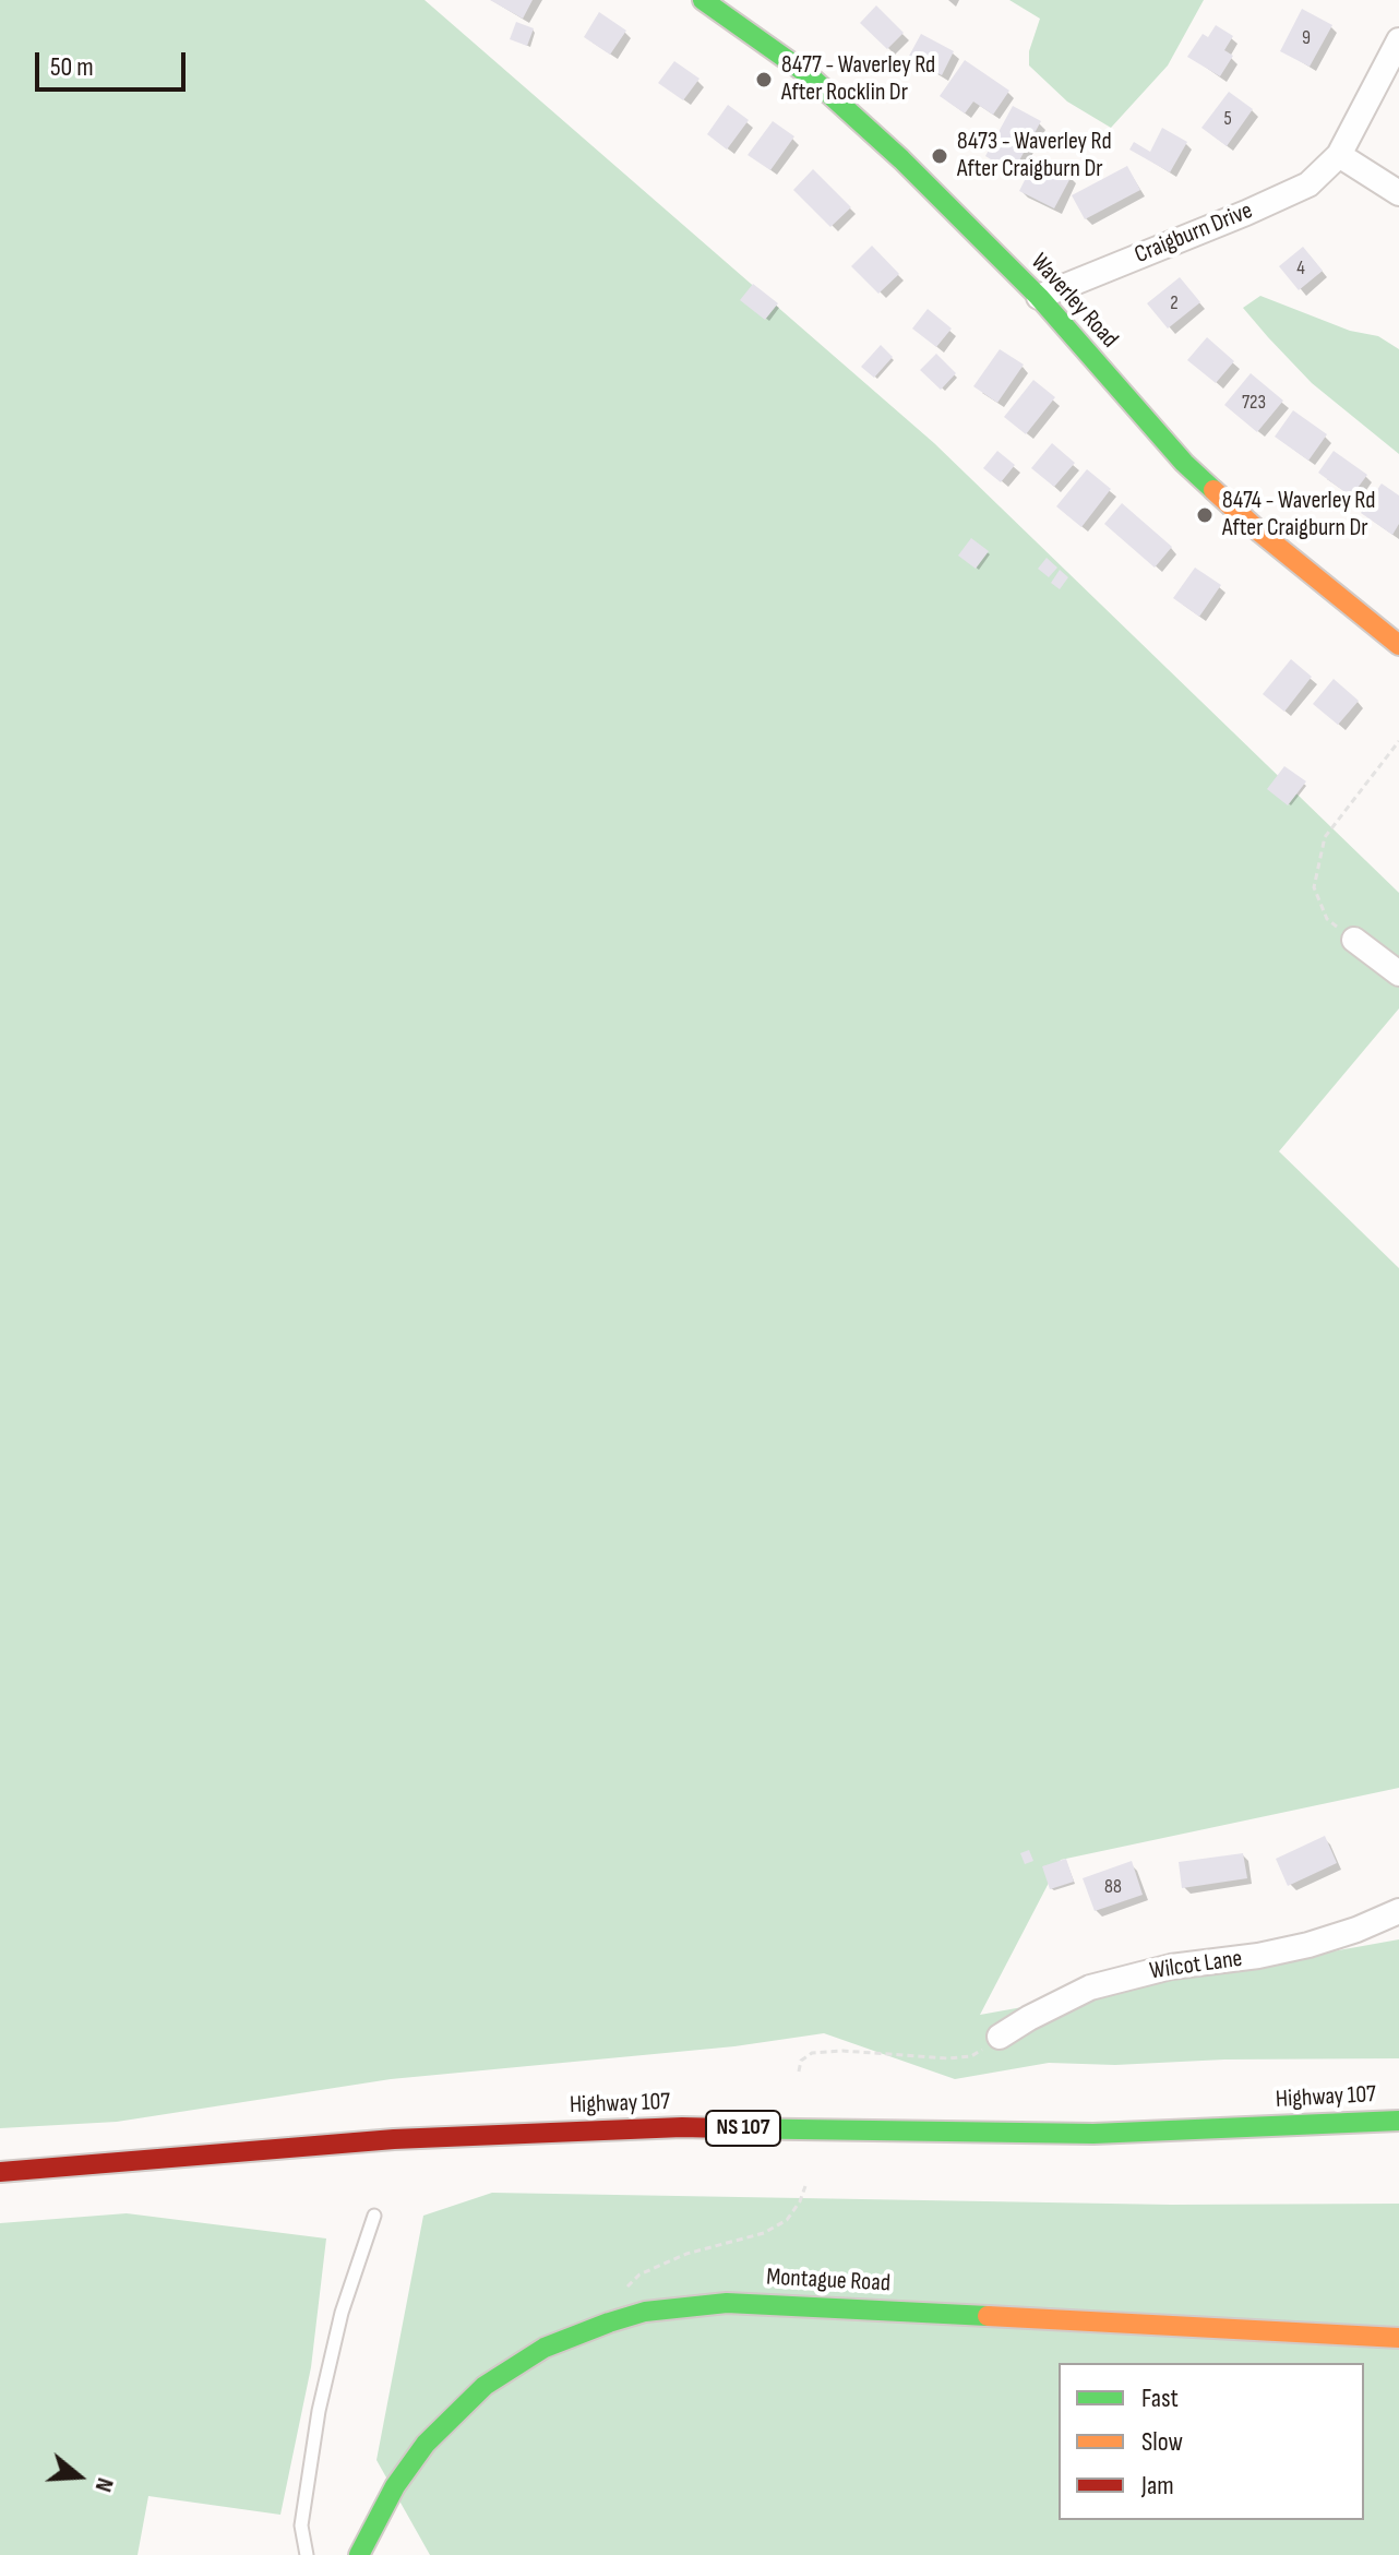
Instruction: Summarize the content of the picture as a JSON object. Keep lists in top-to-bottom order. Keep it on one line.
{"streets":{"main road":["Waverley Road","Highway 107","NS 107","Montague Road"],"street":["Craigburn Drive","Wilcot Lane"]},"crossings":[["Craigburn Drive","Waverley Road"]],"places":["8477 - Waverley Rd After Rocklin Dr","8473 - Waverley Rd After Craigburn Dr","8474 - Waverley Rd After Craigburn Dr"],"house_numbers":["9","5","4","2","723","88"],"legend":["Fast","Slow","Jam"],"scale_bar":"50 m","north":"right"}
